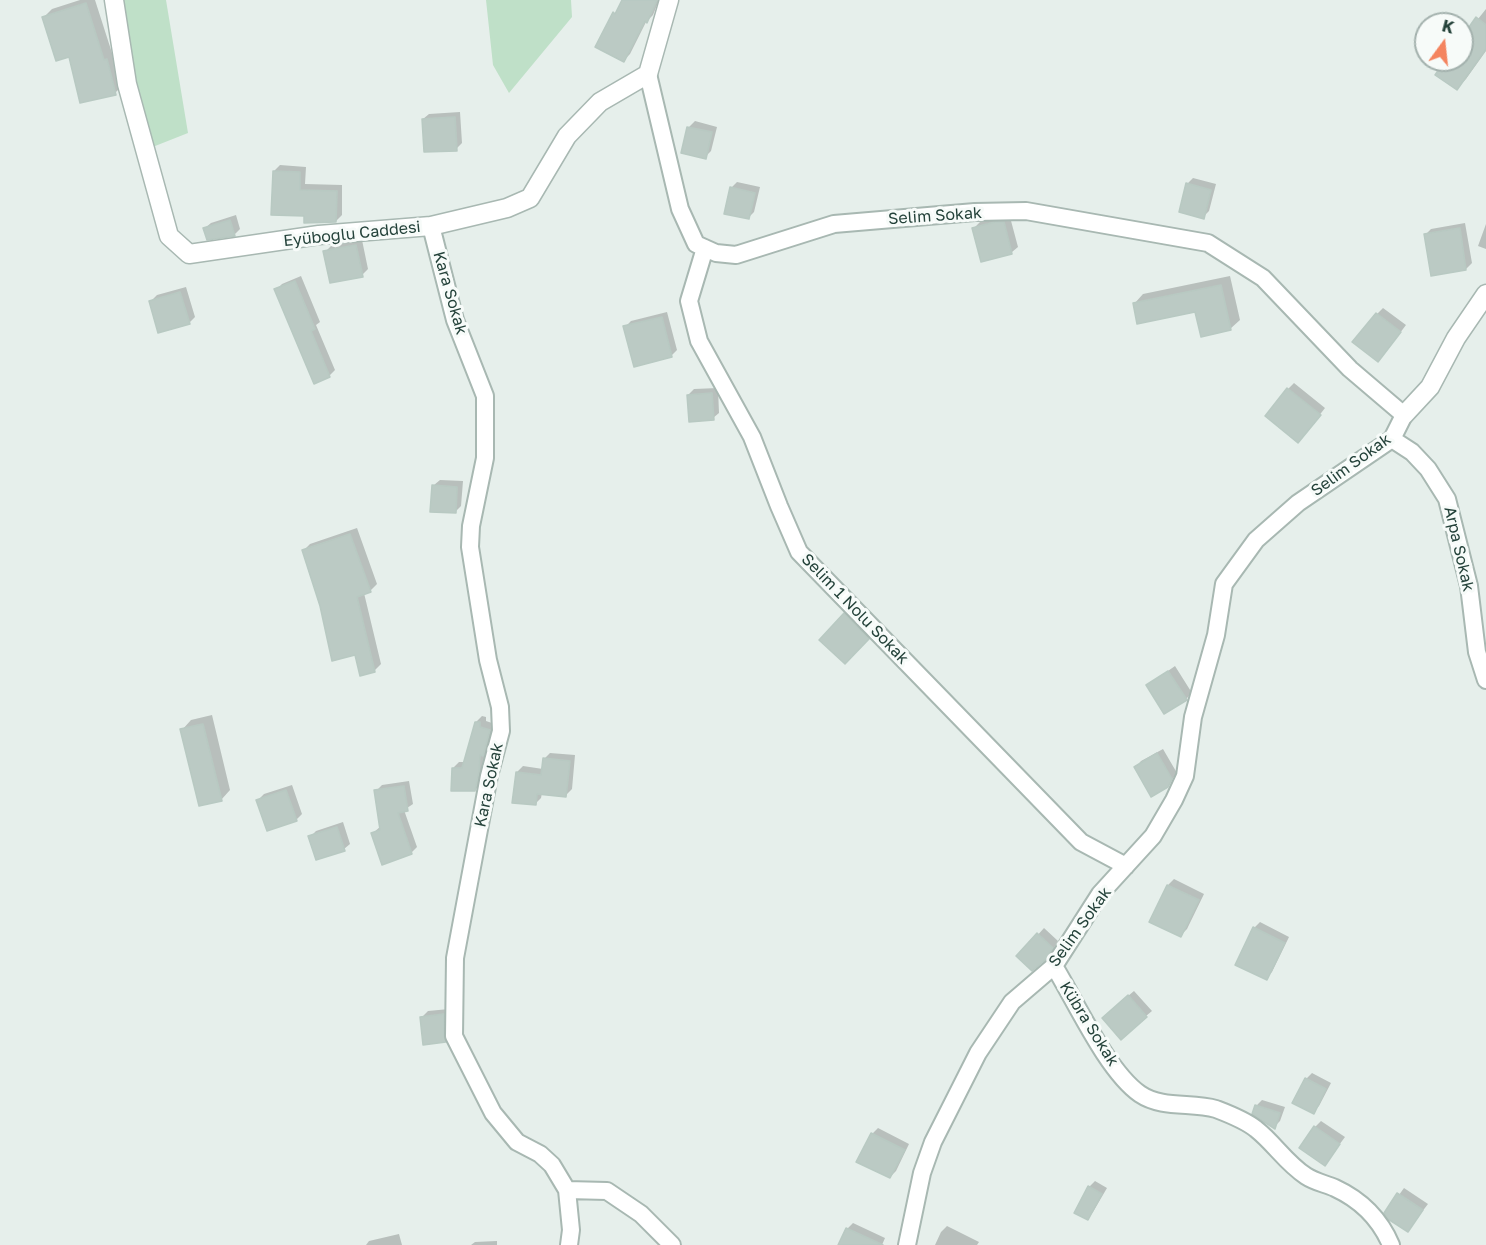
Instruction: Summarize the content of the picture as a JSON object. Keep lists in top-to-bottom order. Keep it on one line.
{"streets":{"street":["Selim Sokak","Eyüboğlu Caddesi","Kara Sokak","Arpa Sokak","Selim 1 Nolu Sokak","Kübra Sokak"]},"crossings":[["Selim Sokak","Arpa Sokak"],["Selim Sokak","Selim 1 Nolu Sokak"],["Selim Sokak","Kübra Sokak"],["Eyüboğlu Caddesi","Kara Sokak"]],"north":"top"}
